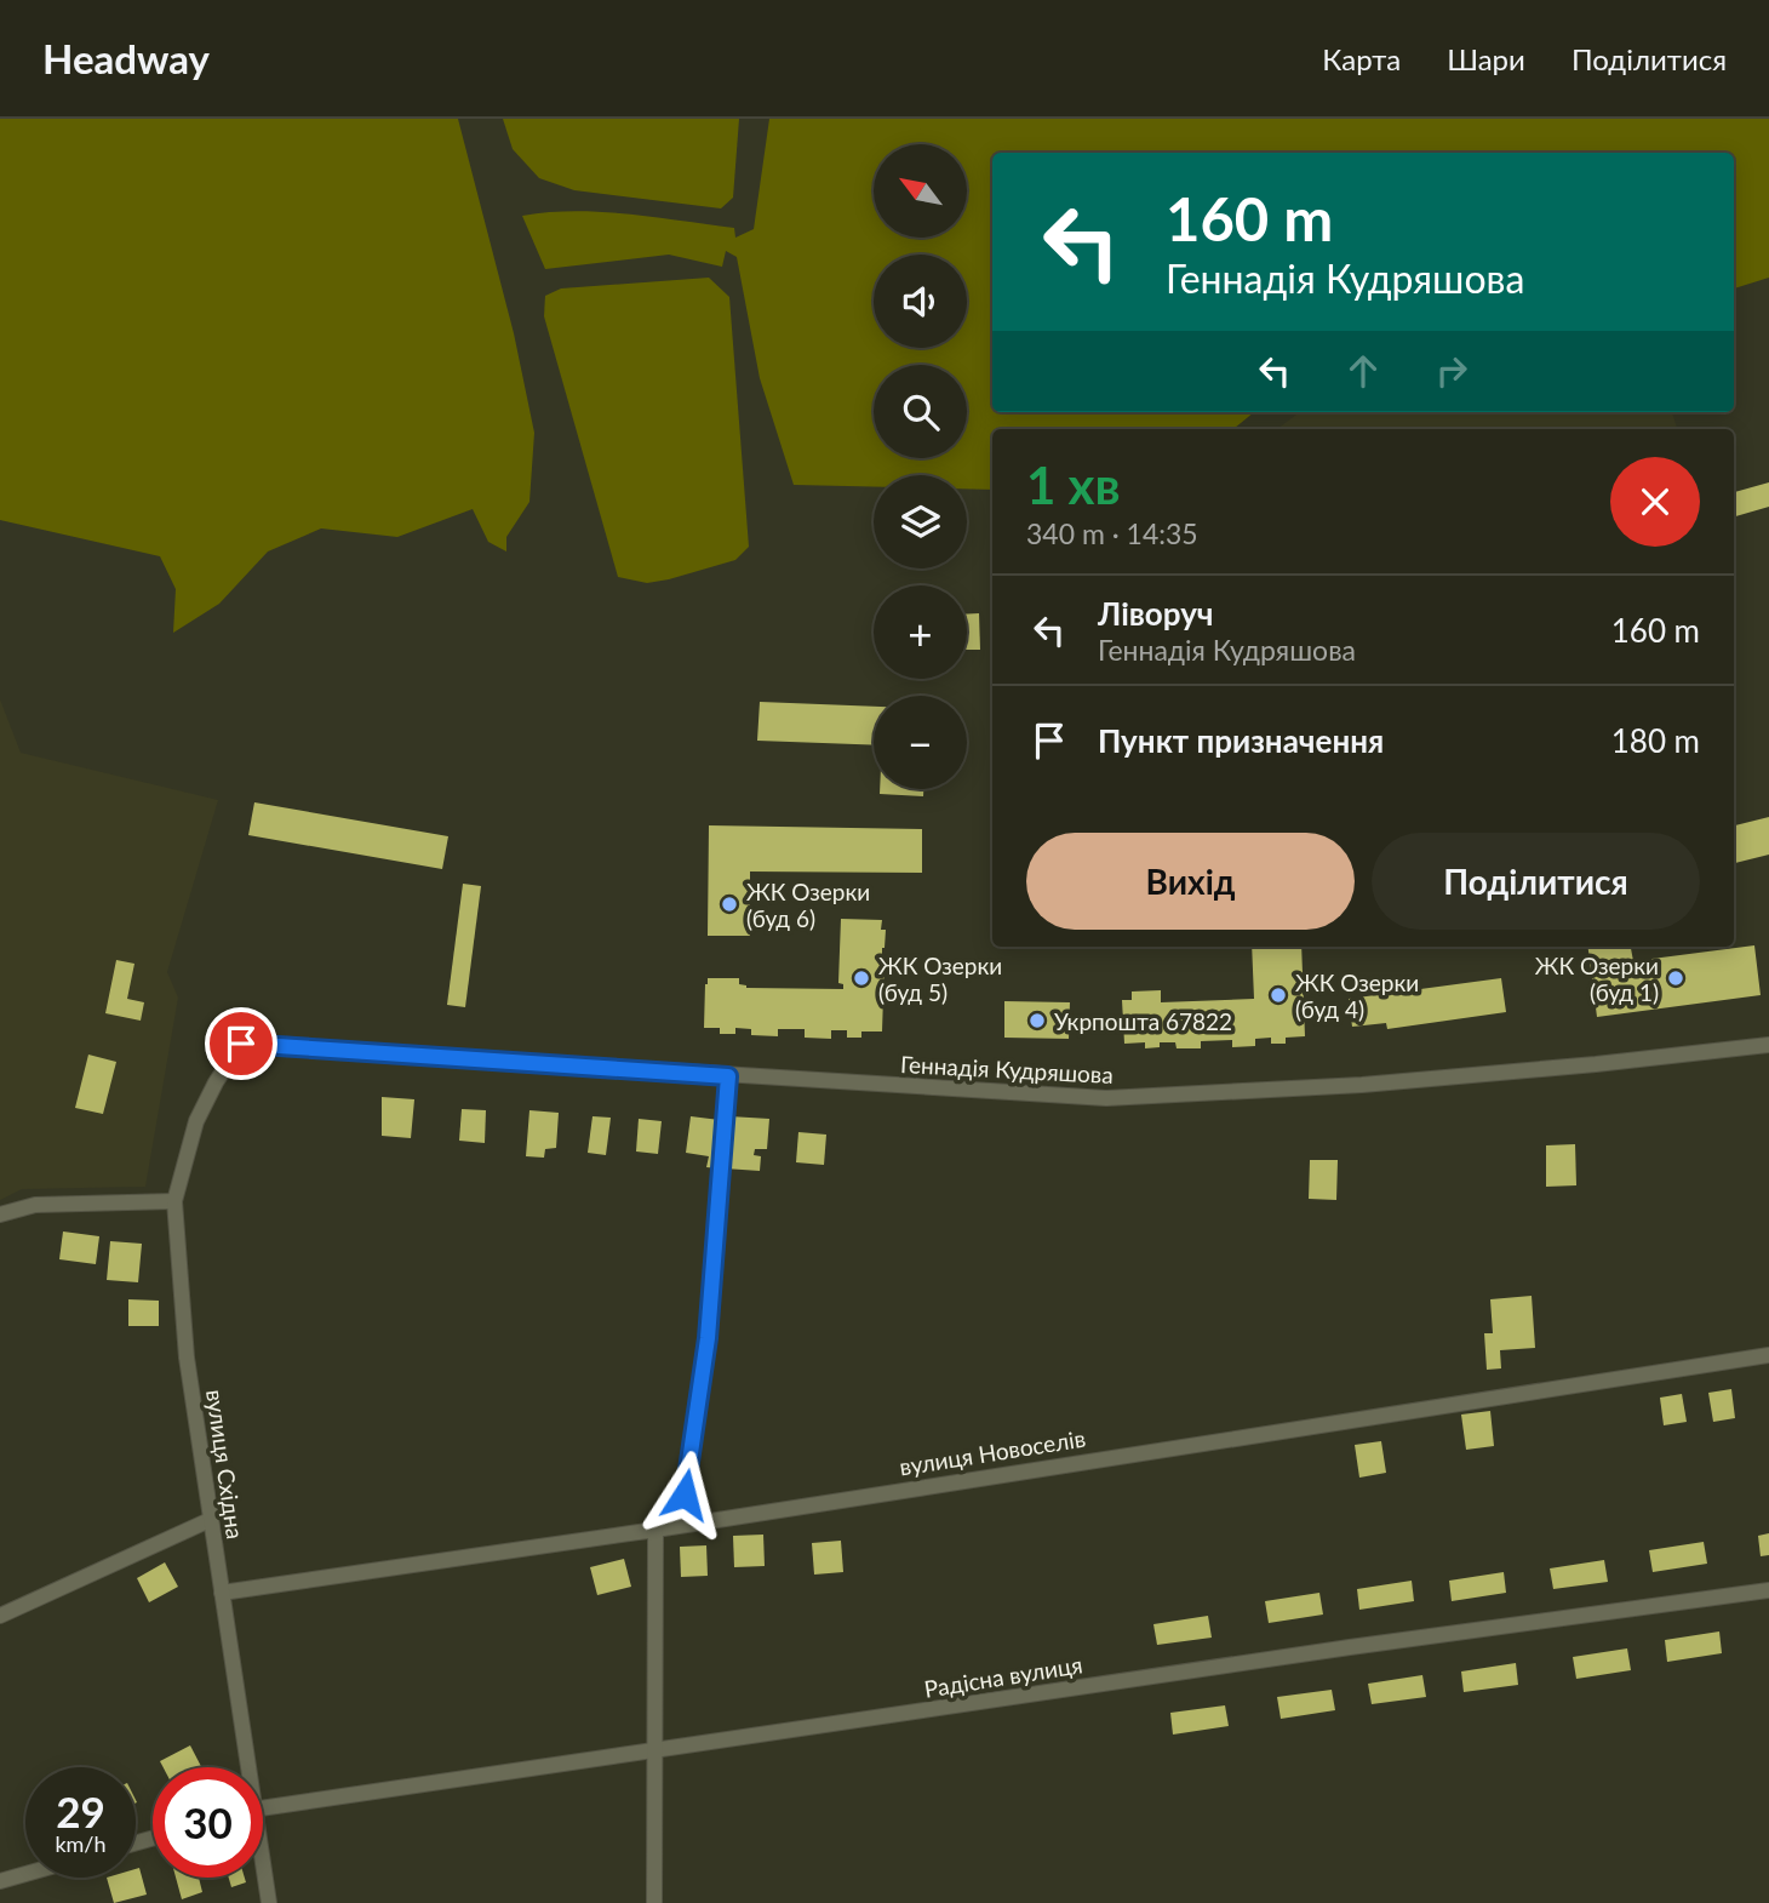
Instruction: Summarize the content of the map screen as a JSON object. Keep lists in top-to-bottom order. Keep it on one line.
{"streets":{"street":["Геннадія Кудряшова","вулиця Новоселів","вулиця Східна","Радісна вулиця"]},"crossings":[["Геннадія Кудряшова","вулиця Східна"],["вулиця Новоселів","вулиця Східна"]],"places":["ЖК Озерки (буд 6)","ЖК Озерки (буд 5)","ЖК Озерки (буд 1)","ЖК Озерки (буд 4)","Укрпошта 67822"],"north":"top left","page":{"header":"Headway","nav":["Карта","Шари","Поділитися"],"map_buttons":["+","−"],"turn":["160 m","Геннадія Кудряшова"],"heading":["1 хв","340 m · 14:35"],"list":[{"name":"Ліворуч","note":"Геннадія Кудряшова","value":"160 m"},{"name":"Пункт призначення","value":"180 m"}],"buttons":["Вихід","Поділитися"],"speed":"29 km/h","limit":"30"}}
